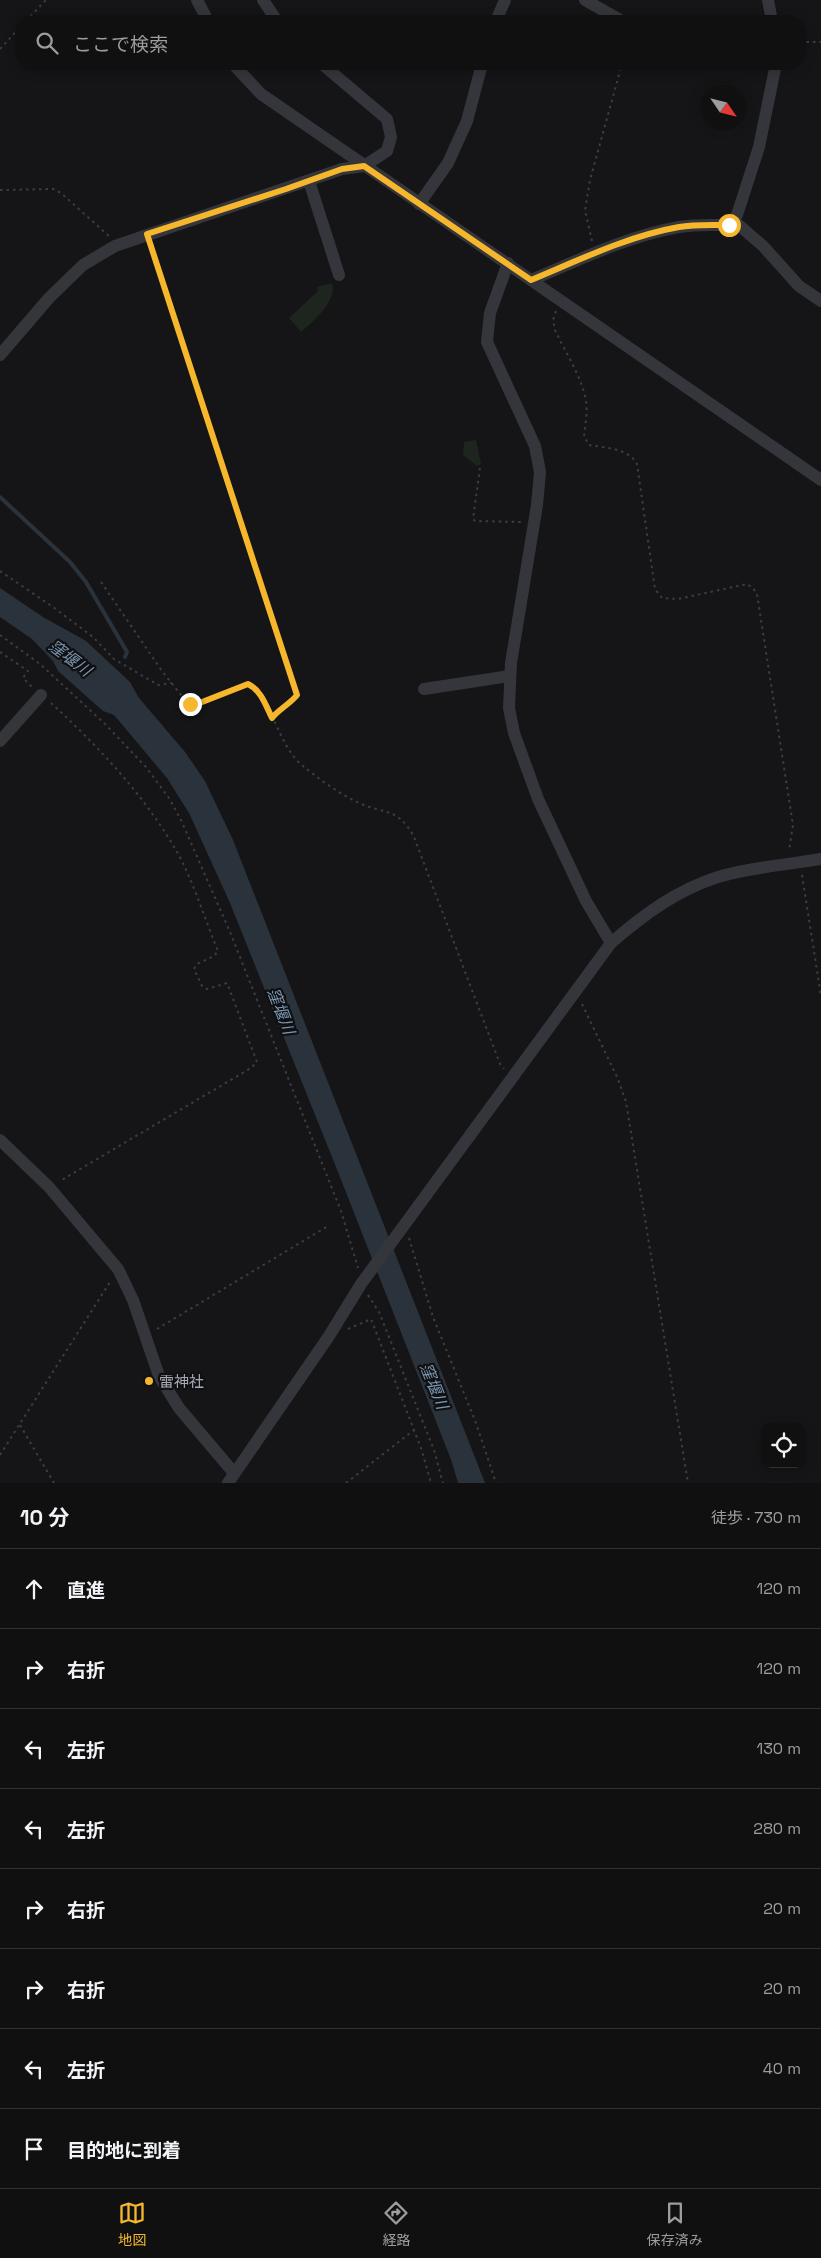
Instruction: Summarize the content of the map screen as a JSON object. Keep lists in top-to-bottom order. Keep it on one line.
{"water":["窪堰川"],"places":["雷神社"],"north":"bottom right","page":{"search":"ここで検索","heading":["10 分","徒歩 · 730 m"],"list":[["直進","120 m"],["右折","120 m"],["左折","130 m"],["左折","280 m"],["右折","20 m"],["右折","20 m"],["左折","40 m"],"目的地に到着"],"nav":["地図","経路","保存済み"]}}
